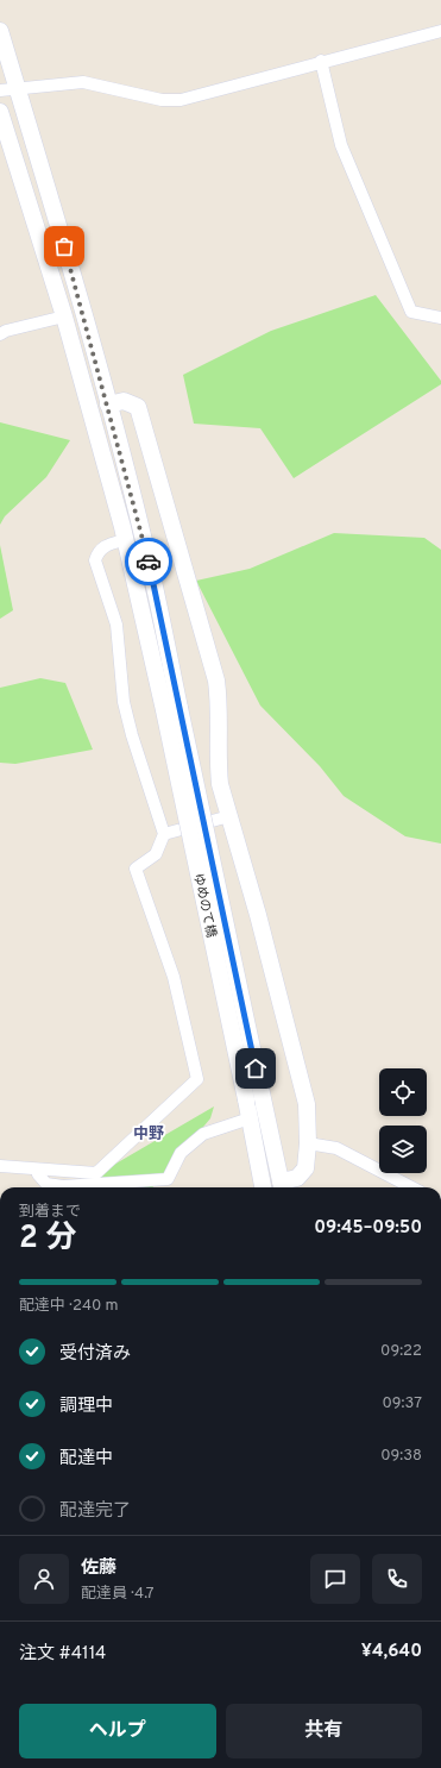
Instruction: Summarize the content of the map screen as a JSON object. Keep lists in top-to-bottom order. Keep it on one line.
{"streets":{"street":["ゆめのて橋"]},"districts":["中野"],"page":{"heading":["2 分","到着まで","09:45–09:50"],"panel":["佐藤","配達員 · 4.7","注文 #4114","¥4,640"],"bar":"配達中 · 240 m","list":[["受付済み","09:22"],["調理中","09:37"],["配達中","09:38"],"配達完了"],"buttons":["ヘルプ","共有"]}}
